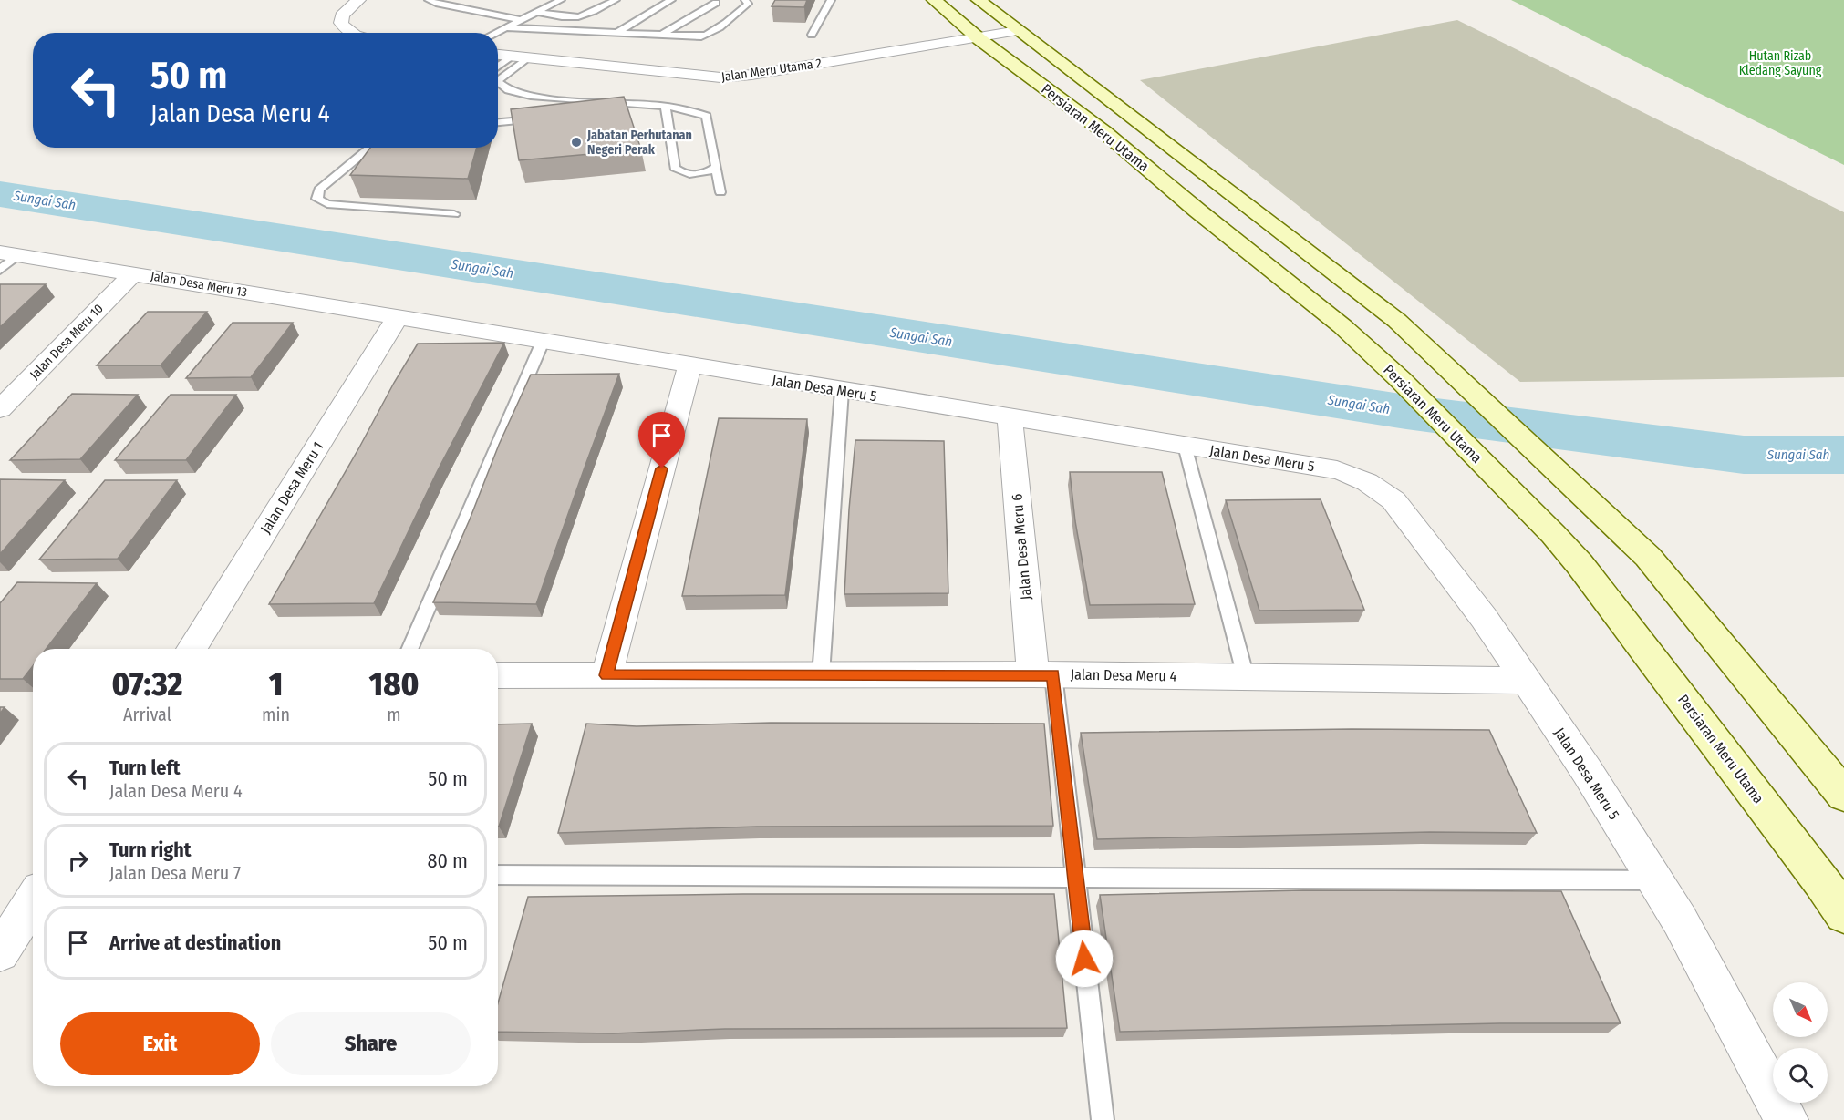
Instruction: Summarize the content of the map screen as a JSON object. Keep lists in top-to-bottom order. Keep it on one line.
{"streets":{"main road":["Persiaran Meru Utama"],"street":["Jalan Meru Utama 2","Jalan Desa Meru 13","Jalan Desa Meru 10","Jalan Desa Meru 5","Jalan Desa Meru 1","Jalan Desa Meru 6","Jalan Desa Meru 4"]},"crossings":[["Jalan Meru Utama 2","Persiaran Meru Utama"],["Jalan Desa Meru 13","Jalan Desa Meru 10"],["Jalan Desa Meru 13","Jalan Desa Meru 5"],["Jalan Desa Meru 13","Jalan Desa Meru 1"],["Jalan Desa Meru 5","Jalan Desa Meru 1"],["Jalan Desa Meru 5","Jalan Desa Meru 6"],["Jalan Desa Meru 5","Jalan Desa Meru 4"],["Jalan Desa Meru 6","Jalan Desa Meru 4"]],"water":["Sungai Sah"],"parks":["Hutan Rizab Kledang Sayung"],"places":["Jabatan Perhutanan Negeri Perak"],"north":"bottom right","page":{"turn":["50 m","Jalan Desa Meru 4"],"eta":["07:32","Arrival","1","min","180","m"],"list":[{"name":"Turn left","note":"Jalan Desa Meru 4","value":"50 m"},{"name":"Turn right","note":"Jalan Desa Meru 7","value":"80 m"},{"name":"Arrive at destination","value":"50 m"}],"buttons":["Exit","Share"]}}
